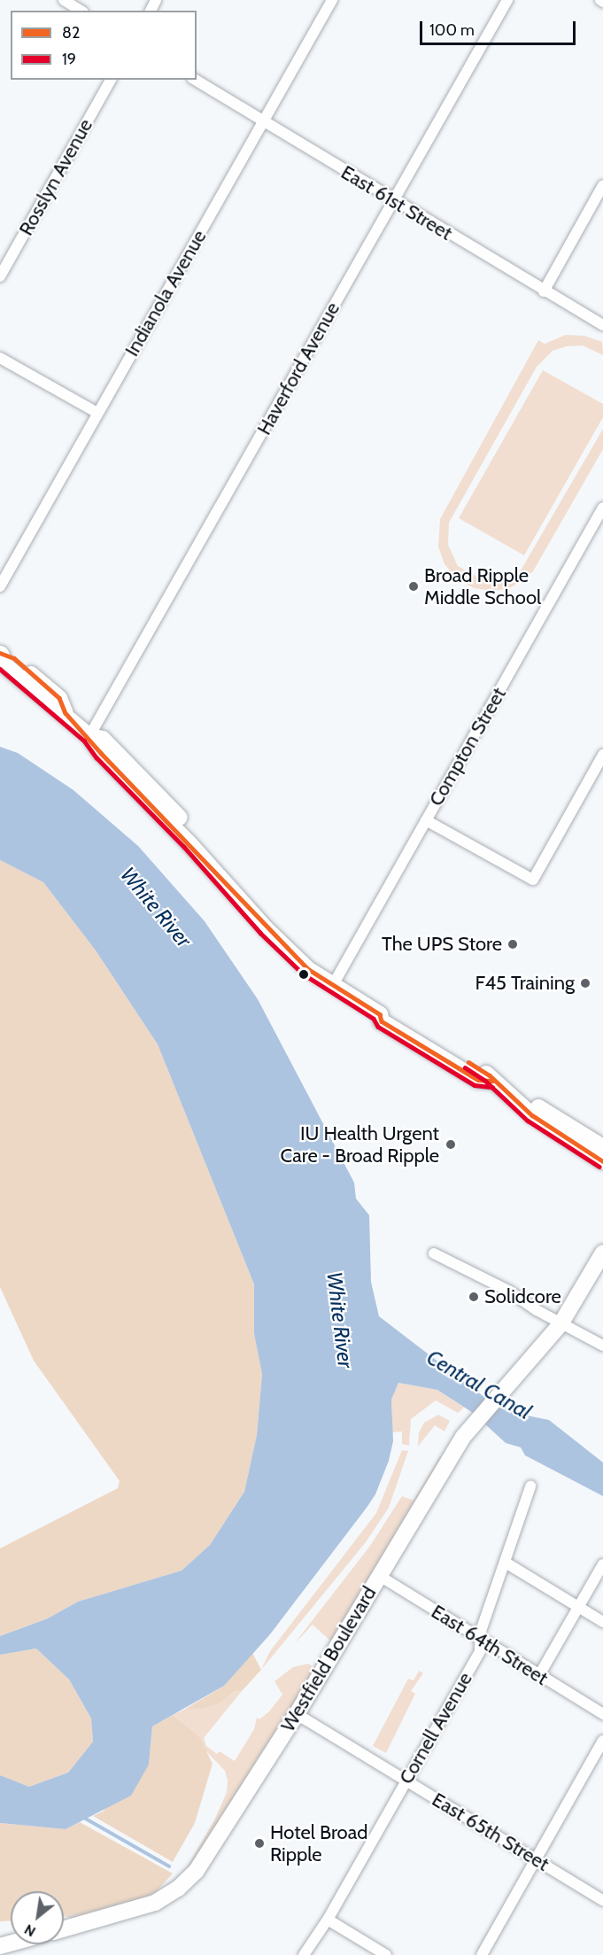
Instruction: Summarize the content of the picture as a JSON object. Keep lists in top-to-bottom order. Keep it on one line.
{"streets":{"street":["Rosslyn Avenue","East 61st Street","Indianola Avenue","Haverford Avenue","Compton Street","East 64th Street","Westfield Boulevard","Cornell Avenue","East 65th Street"]},"crossings":[["East 61st Street","Indianola Avenue"],["East 61st Street","Haverford Avenue"],["East 64th Street","Westfield Boulevard"],["East 64th Street","Cornell Avenue"],["Westfield Boulevard","East 65th Street"],["Cornell Avenue","East 65th Street"]],"water":["White River","Central Canal"],"places":["Broad Ripple Middle School","The UPS Store","F45 Training","IU Health Urgent Care - Broad Ripple","Solidcore","Hotel Broad Ripple"],"lines":["transit line 82","transit line 19"],"legend":["82","19"],"scale_bar":"100 m","north":"bottom left"}
